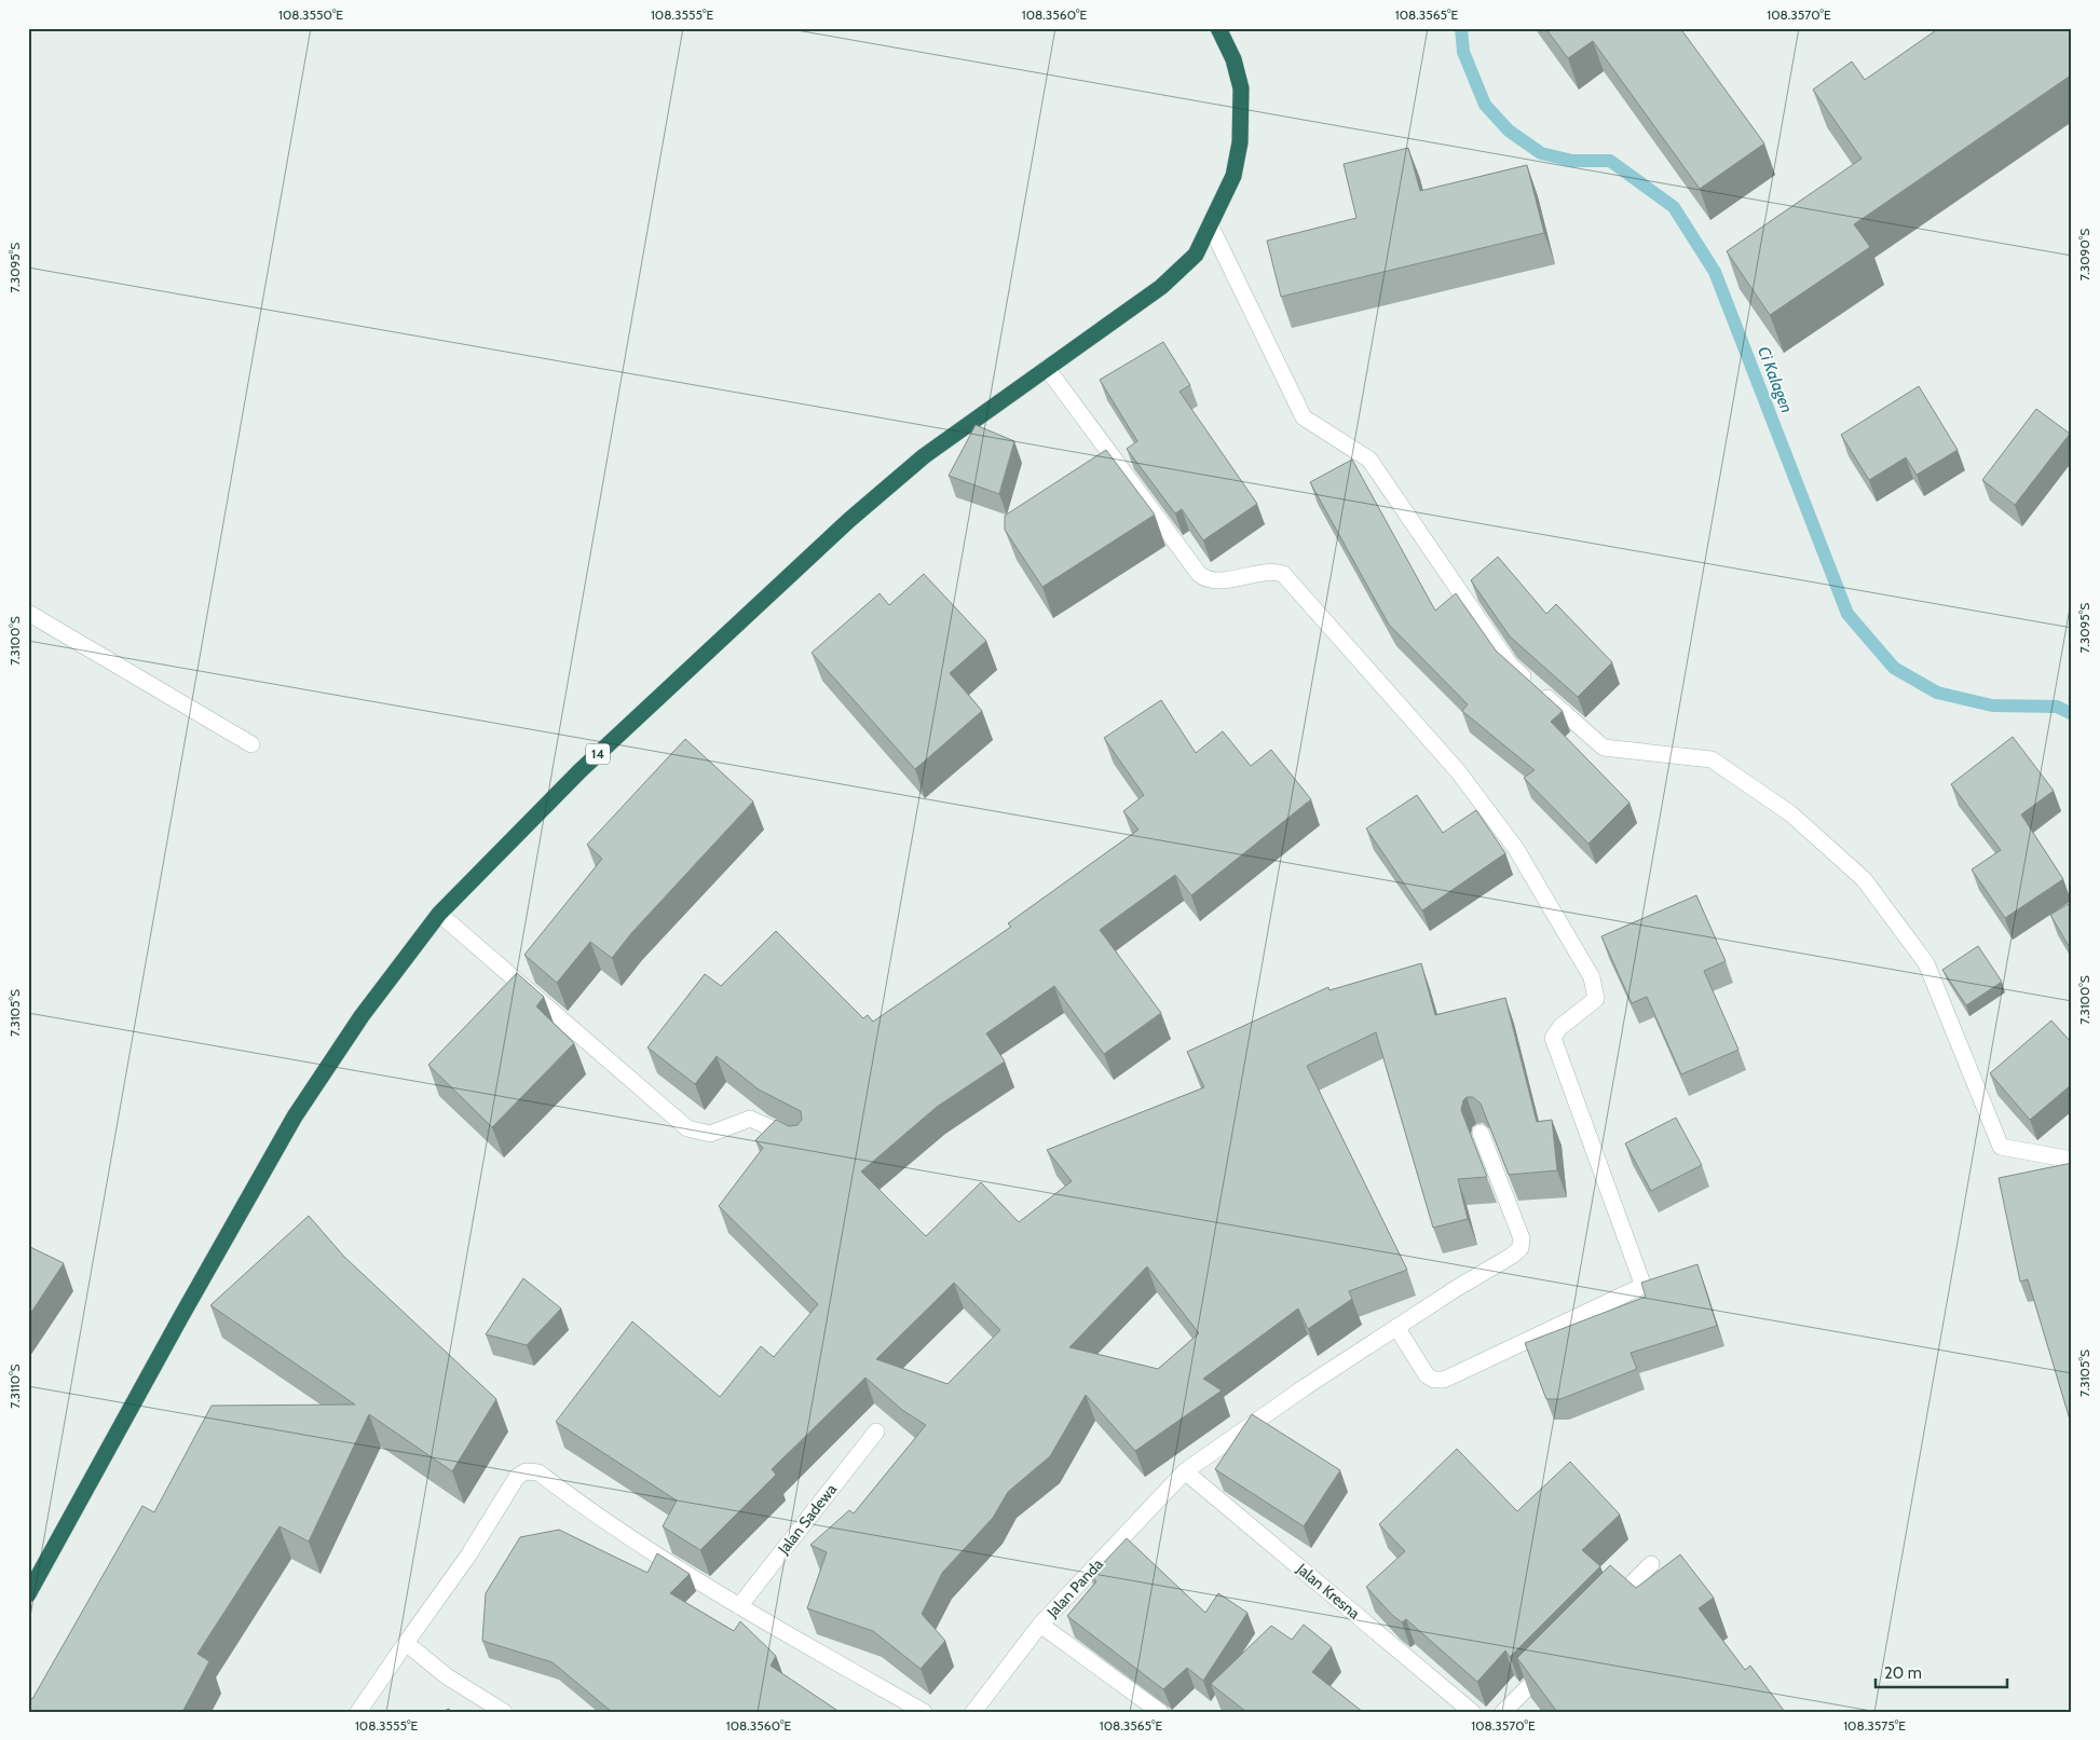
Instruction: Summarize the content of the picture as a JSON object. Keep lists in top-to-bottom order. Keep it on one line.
{"streets":{"highway":["14"],"street":["Jalan Sadewa","Jalan Panda","Jalan Kresna"]},"crossings":[["Jalan Panda","Jalan Kresna"]],"water":["Ci Kalagen"],"scale_bar":"20 m","coordinates":["108.3550°E","108.3555°E","108.3560°E","108.3565°E","108.3570°E","7.3090°S","7.3095°S","7.3100°S","7.3105°S","7.3110°S","108.3575°E"]}
